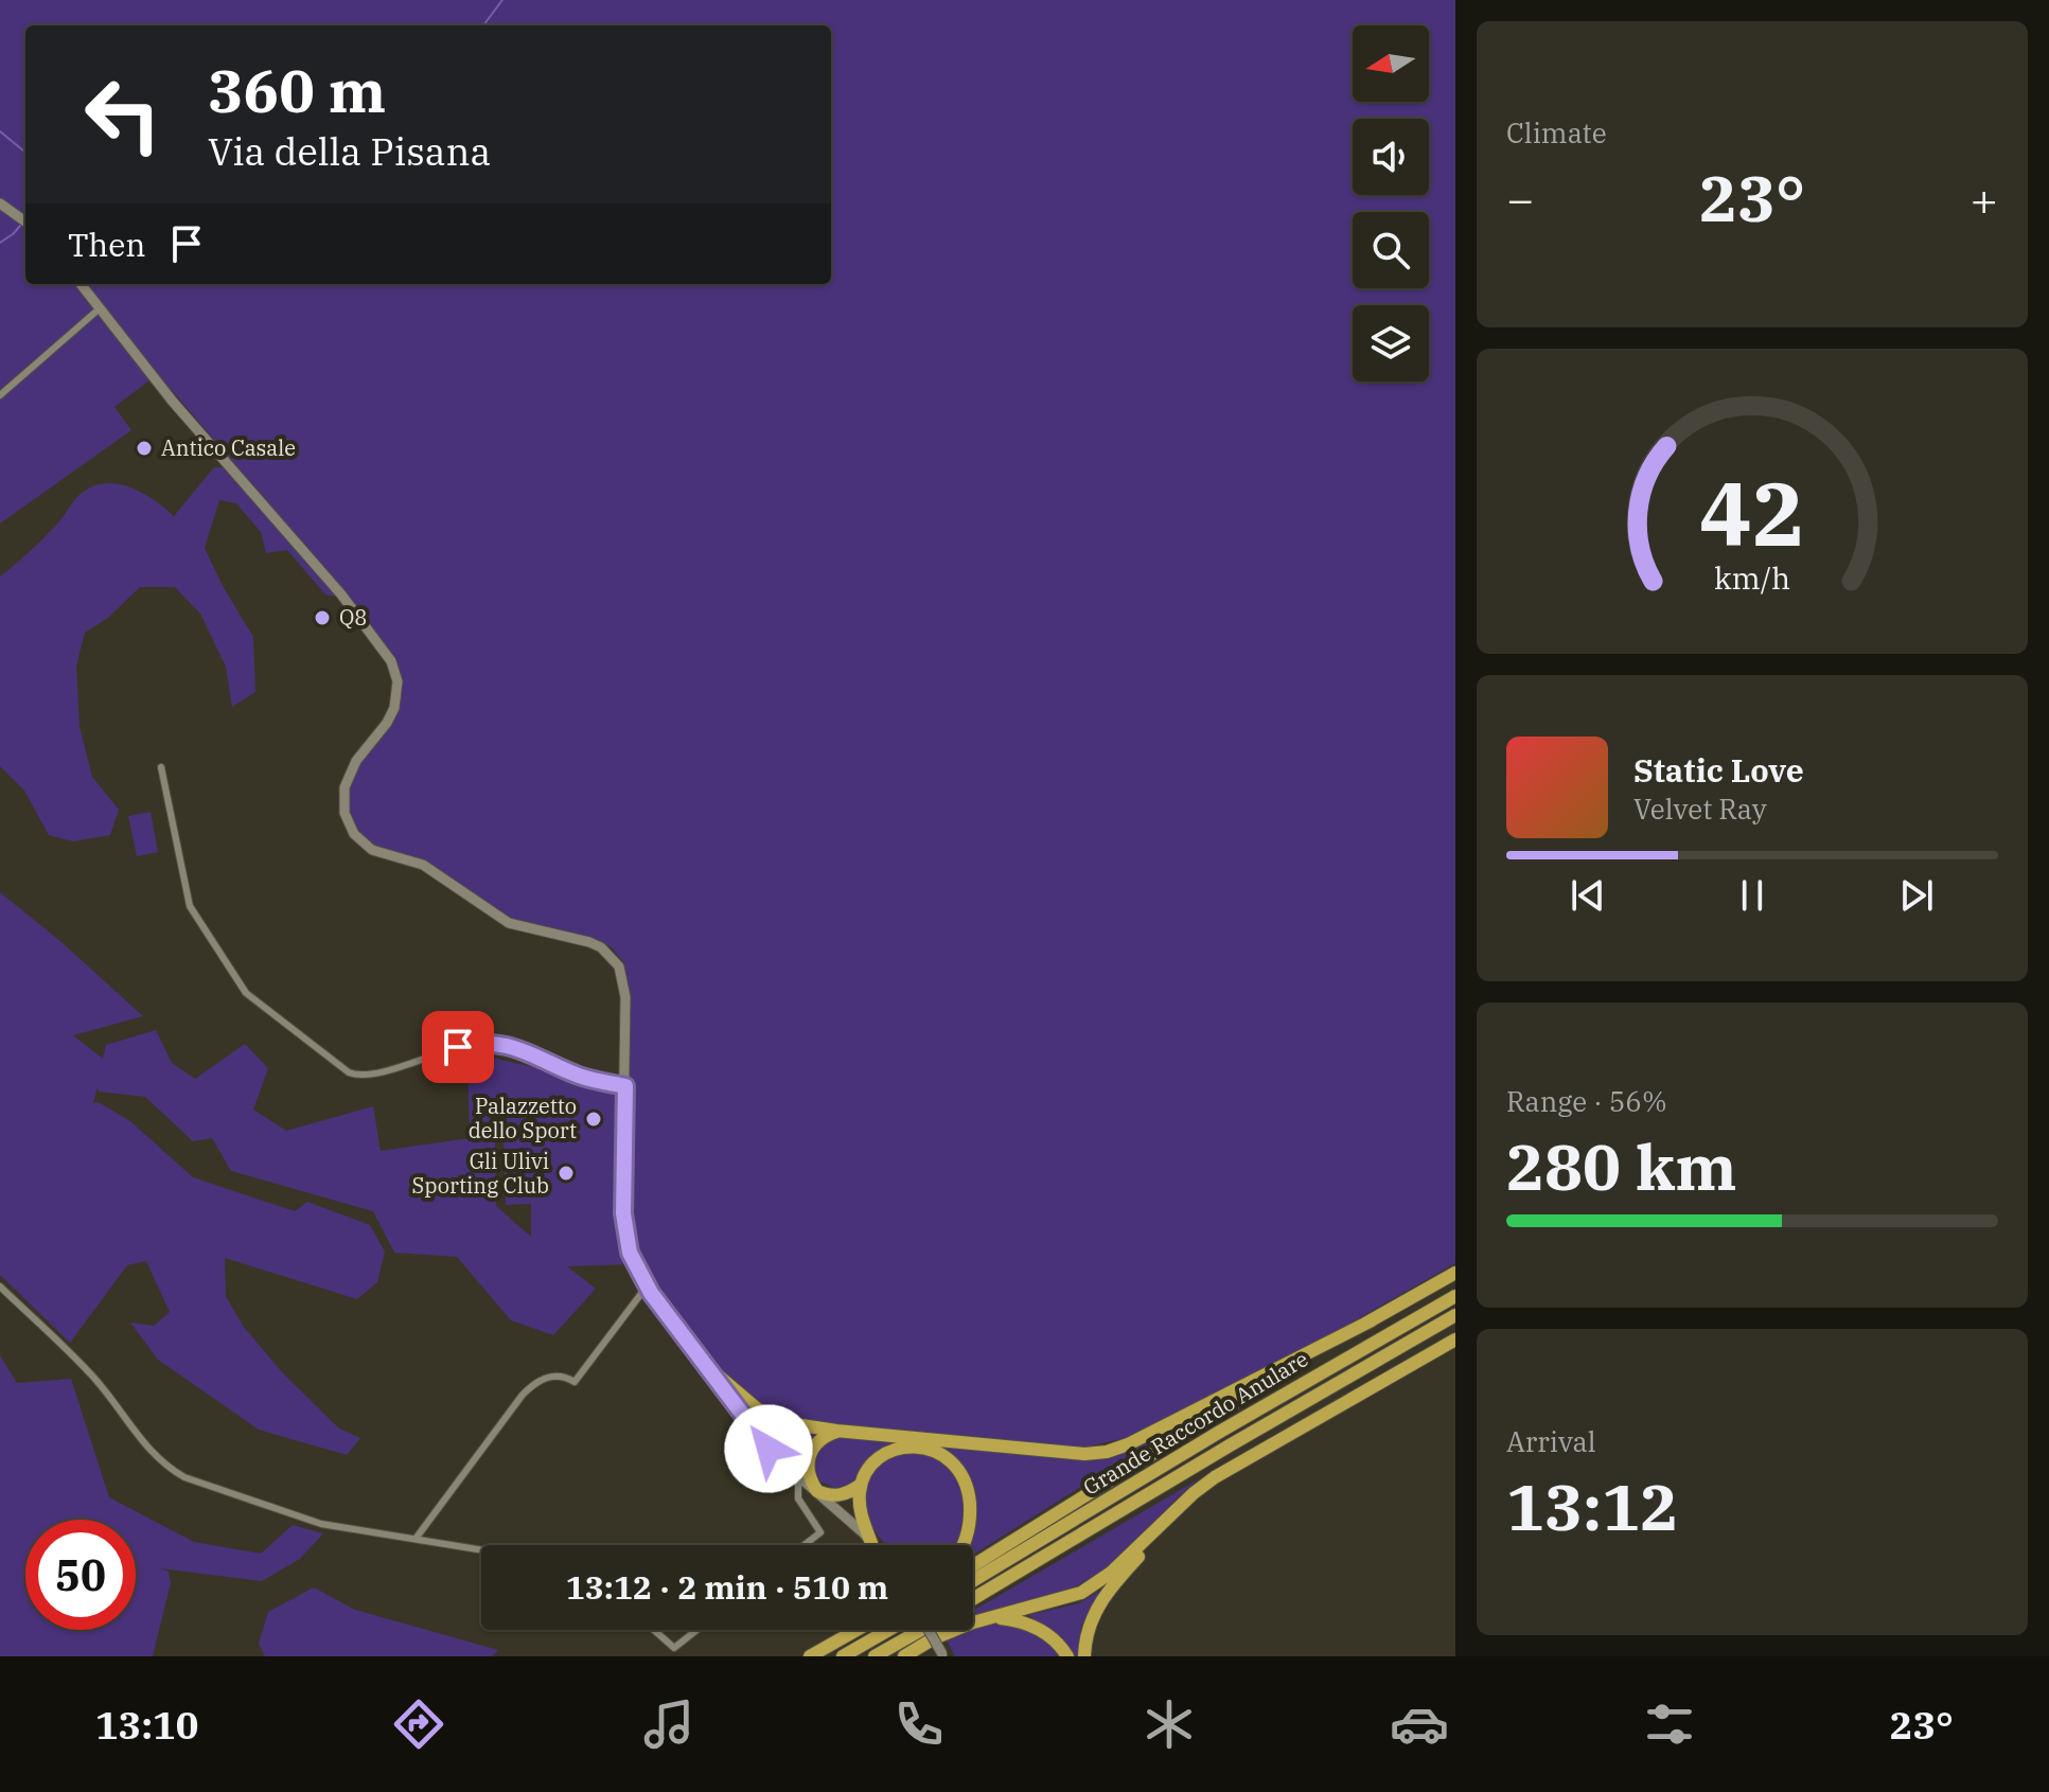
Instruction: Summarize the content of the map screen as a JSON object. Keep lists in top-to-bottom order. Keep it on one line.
{"streets":{"highway":["Grande Raccordo Anulare"]},"places":["Antico Casale","Q8","Palazzetto dello Sport","Gli Ulivi Sporting Club"],"north":"left","page":{"tile":["Climate",["Range · 56%","280 km"],["Arrival","13:12"]],"turn":["360 m","Via della Pisana"],"heat":["−","23°","+"],"then":"Then","song":["Static Love","Velvet Ray"],"limit":"50","trip":"13:12 · 2 min · 510 m","tabs":["13:10","23°"],"gauge":["42","km/h"]}}
